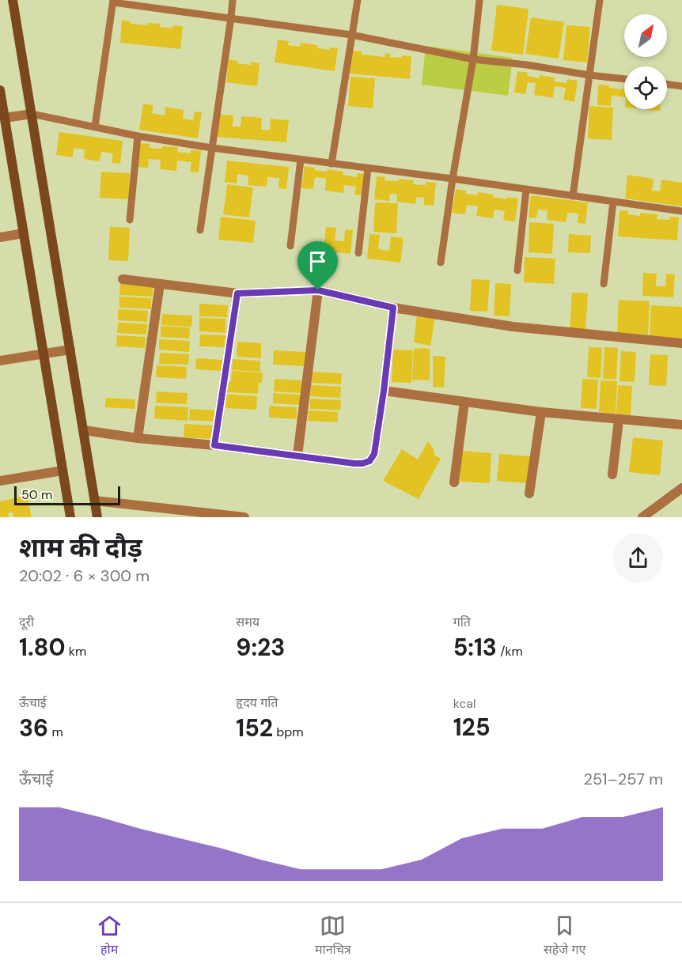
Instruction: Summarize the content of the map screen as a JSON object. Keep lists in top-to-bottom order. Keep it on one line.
{"scale_bar":"50 m","north":"top right","page":{"scale":"50 m","heading":["शाम की दौड़","20:02 · 6 × 300 m"],"stats":[["दूरी","1.80 km"],["समय","9:23"],["गति","5:13 /km"],["ऊँचाई","36 m"],["हृदय गति","152 bpm"],["kcal","125"]],"chart":["ऊँचाई","251–257 m"],"tabs":["होम","मानचित्र","सहेजे गए"]}}
